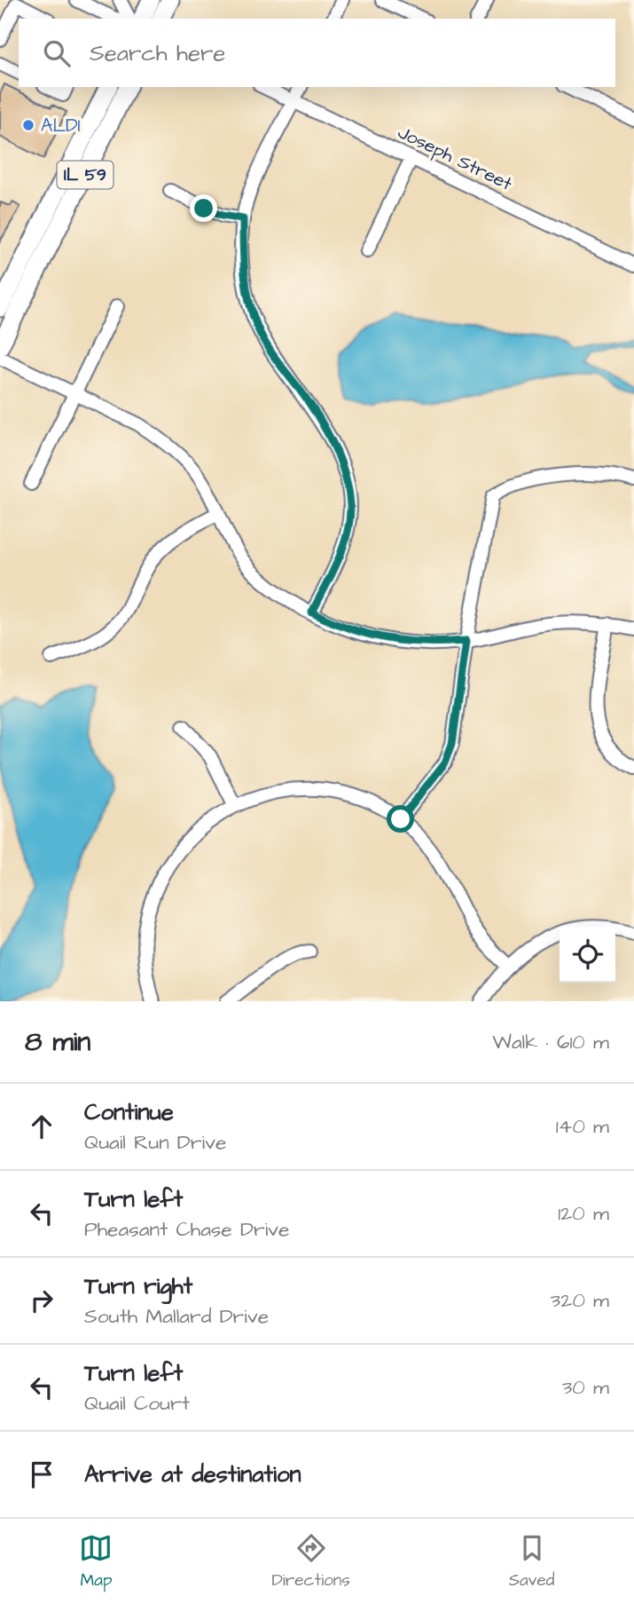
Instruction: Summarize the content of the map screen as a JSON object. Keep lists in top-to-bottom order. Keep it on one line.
{"streets":{"main road":["IL 59"],"street":["Joseph Street"]},"places":["ALDI"],"page":{"search":"Search here","heading":["8 min","Walk · 610 m"],"list":[["Continue","Quail Run Drive","140 m"],["Turn left","Pheasant Chase Drive","120 m"],["Turn right","South Mallard Drive","320 m"],["Turn left","Quail Court","30 m"],"Arrive at destination"],"nav":["Map","Directions","Saved"]}}
